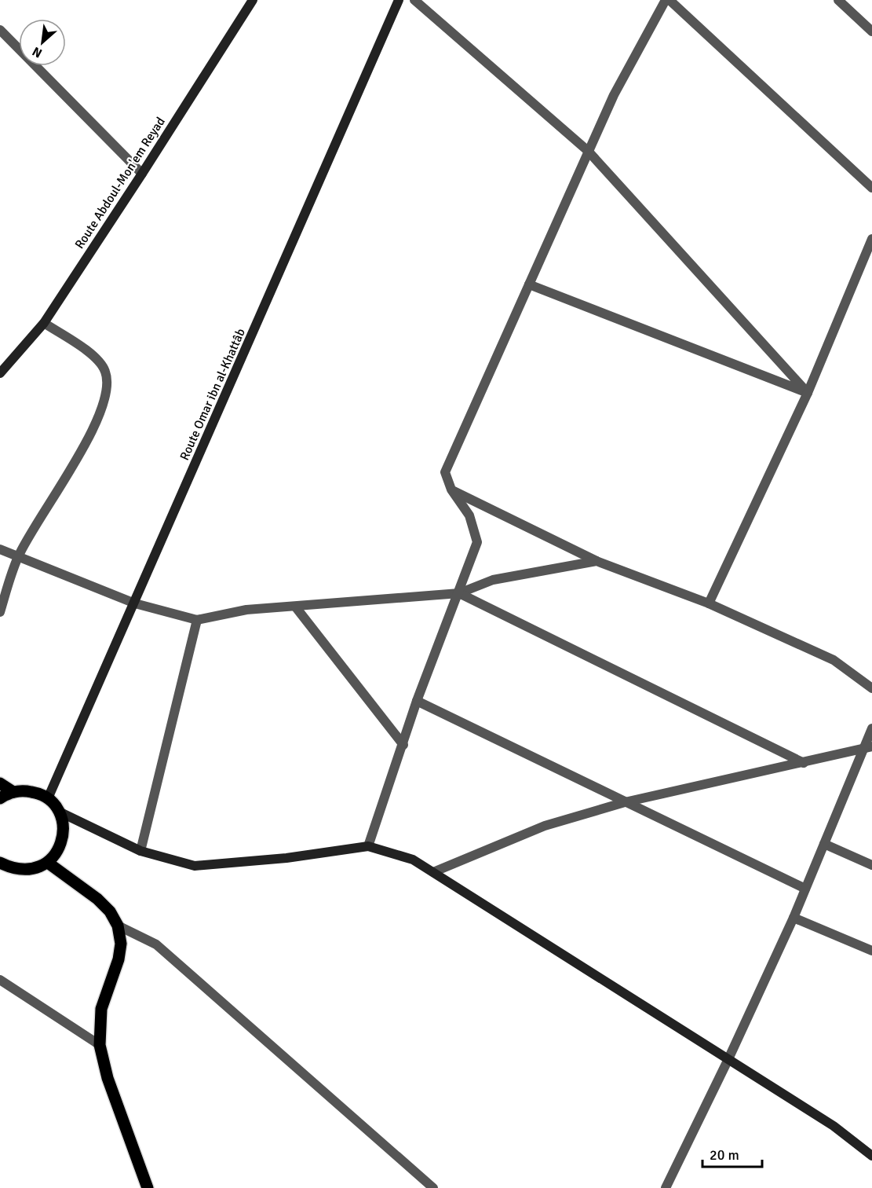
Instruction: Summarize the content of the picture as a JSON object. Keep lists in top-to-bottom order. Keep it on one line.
{"streets":{"street":["Route Abdoul-Mon'em Reyad","Route Omar ibn al-Khattâb"]},"scale_bar":"20 m","north":"bottom left"}
